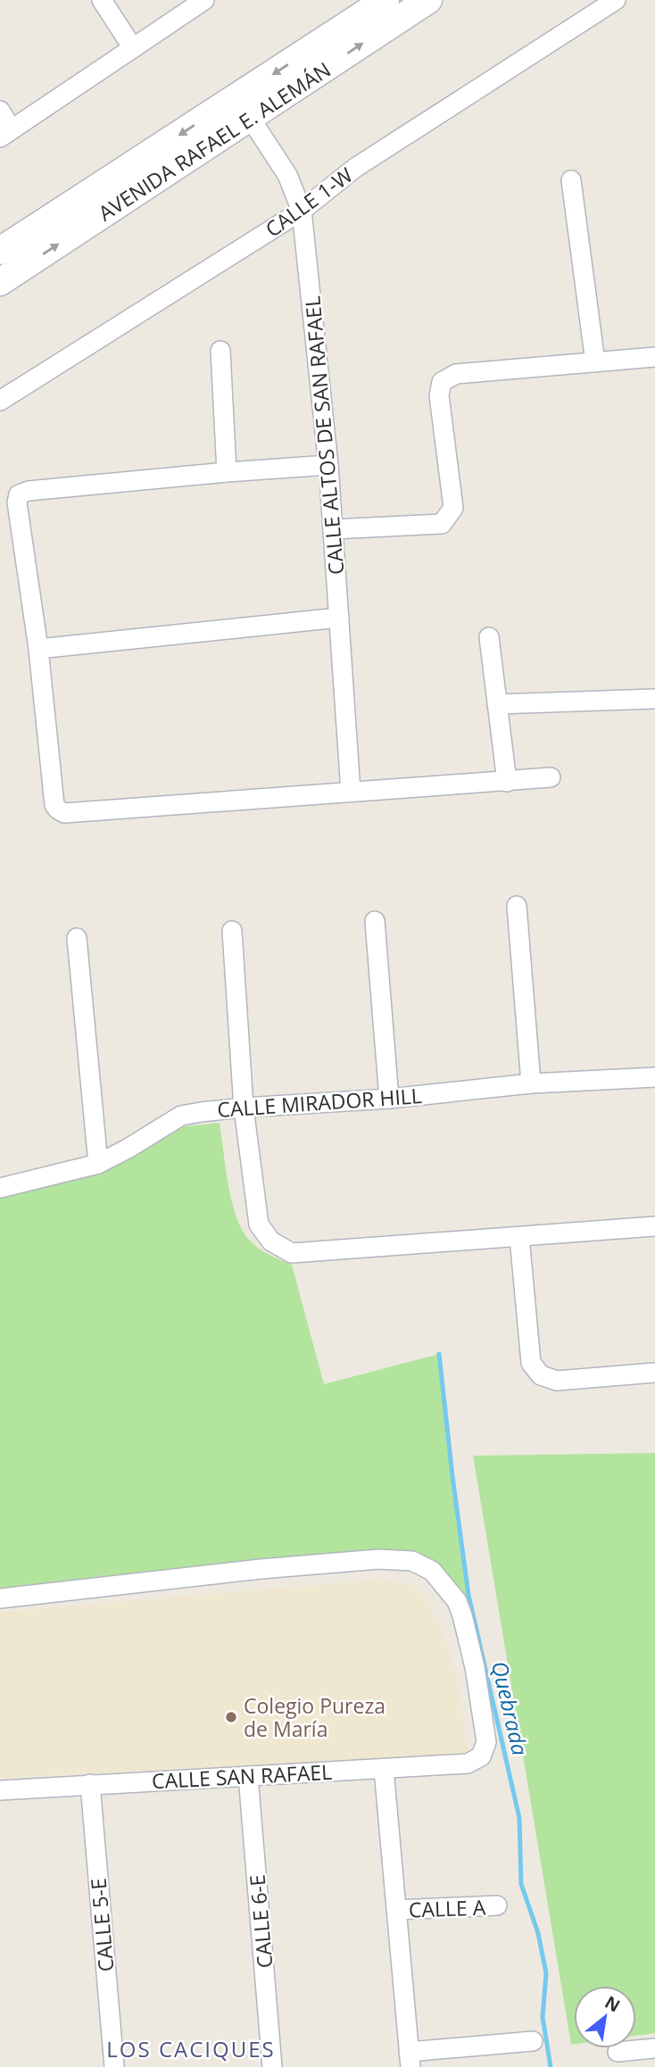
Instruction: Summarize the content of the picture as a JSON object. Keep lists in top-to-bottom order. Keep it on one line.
{"streets":{"main road":["AVENIDA RAFAEL E. ALEMÁN"],"street":["CALLE 1-W","CALLE ALTOS DE SAN RAFAEL","CALLE MIRADOR HILL","CALLE SAN RAFAEL","CALLE A","CALLE 6-E","CALLE 5-E"]},"crossings":[["AVENIDA RAFAEL E. ALEMÁN","CALLE ALTOS DE SAN RAFAEL"],["CALLE 1-W","CALLE ALTOS DE SAN RAFAEL"],["CALLE SAN RAFAEL","CALLE 6-E"],["CALLE SAN RAFAEL","CALLE 5-E"]],"districts":["LOS CACIQUES"],"water":["Quebrada"],"places":["Colegio Pureza de María"],"north":"top right"}
